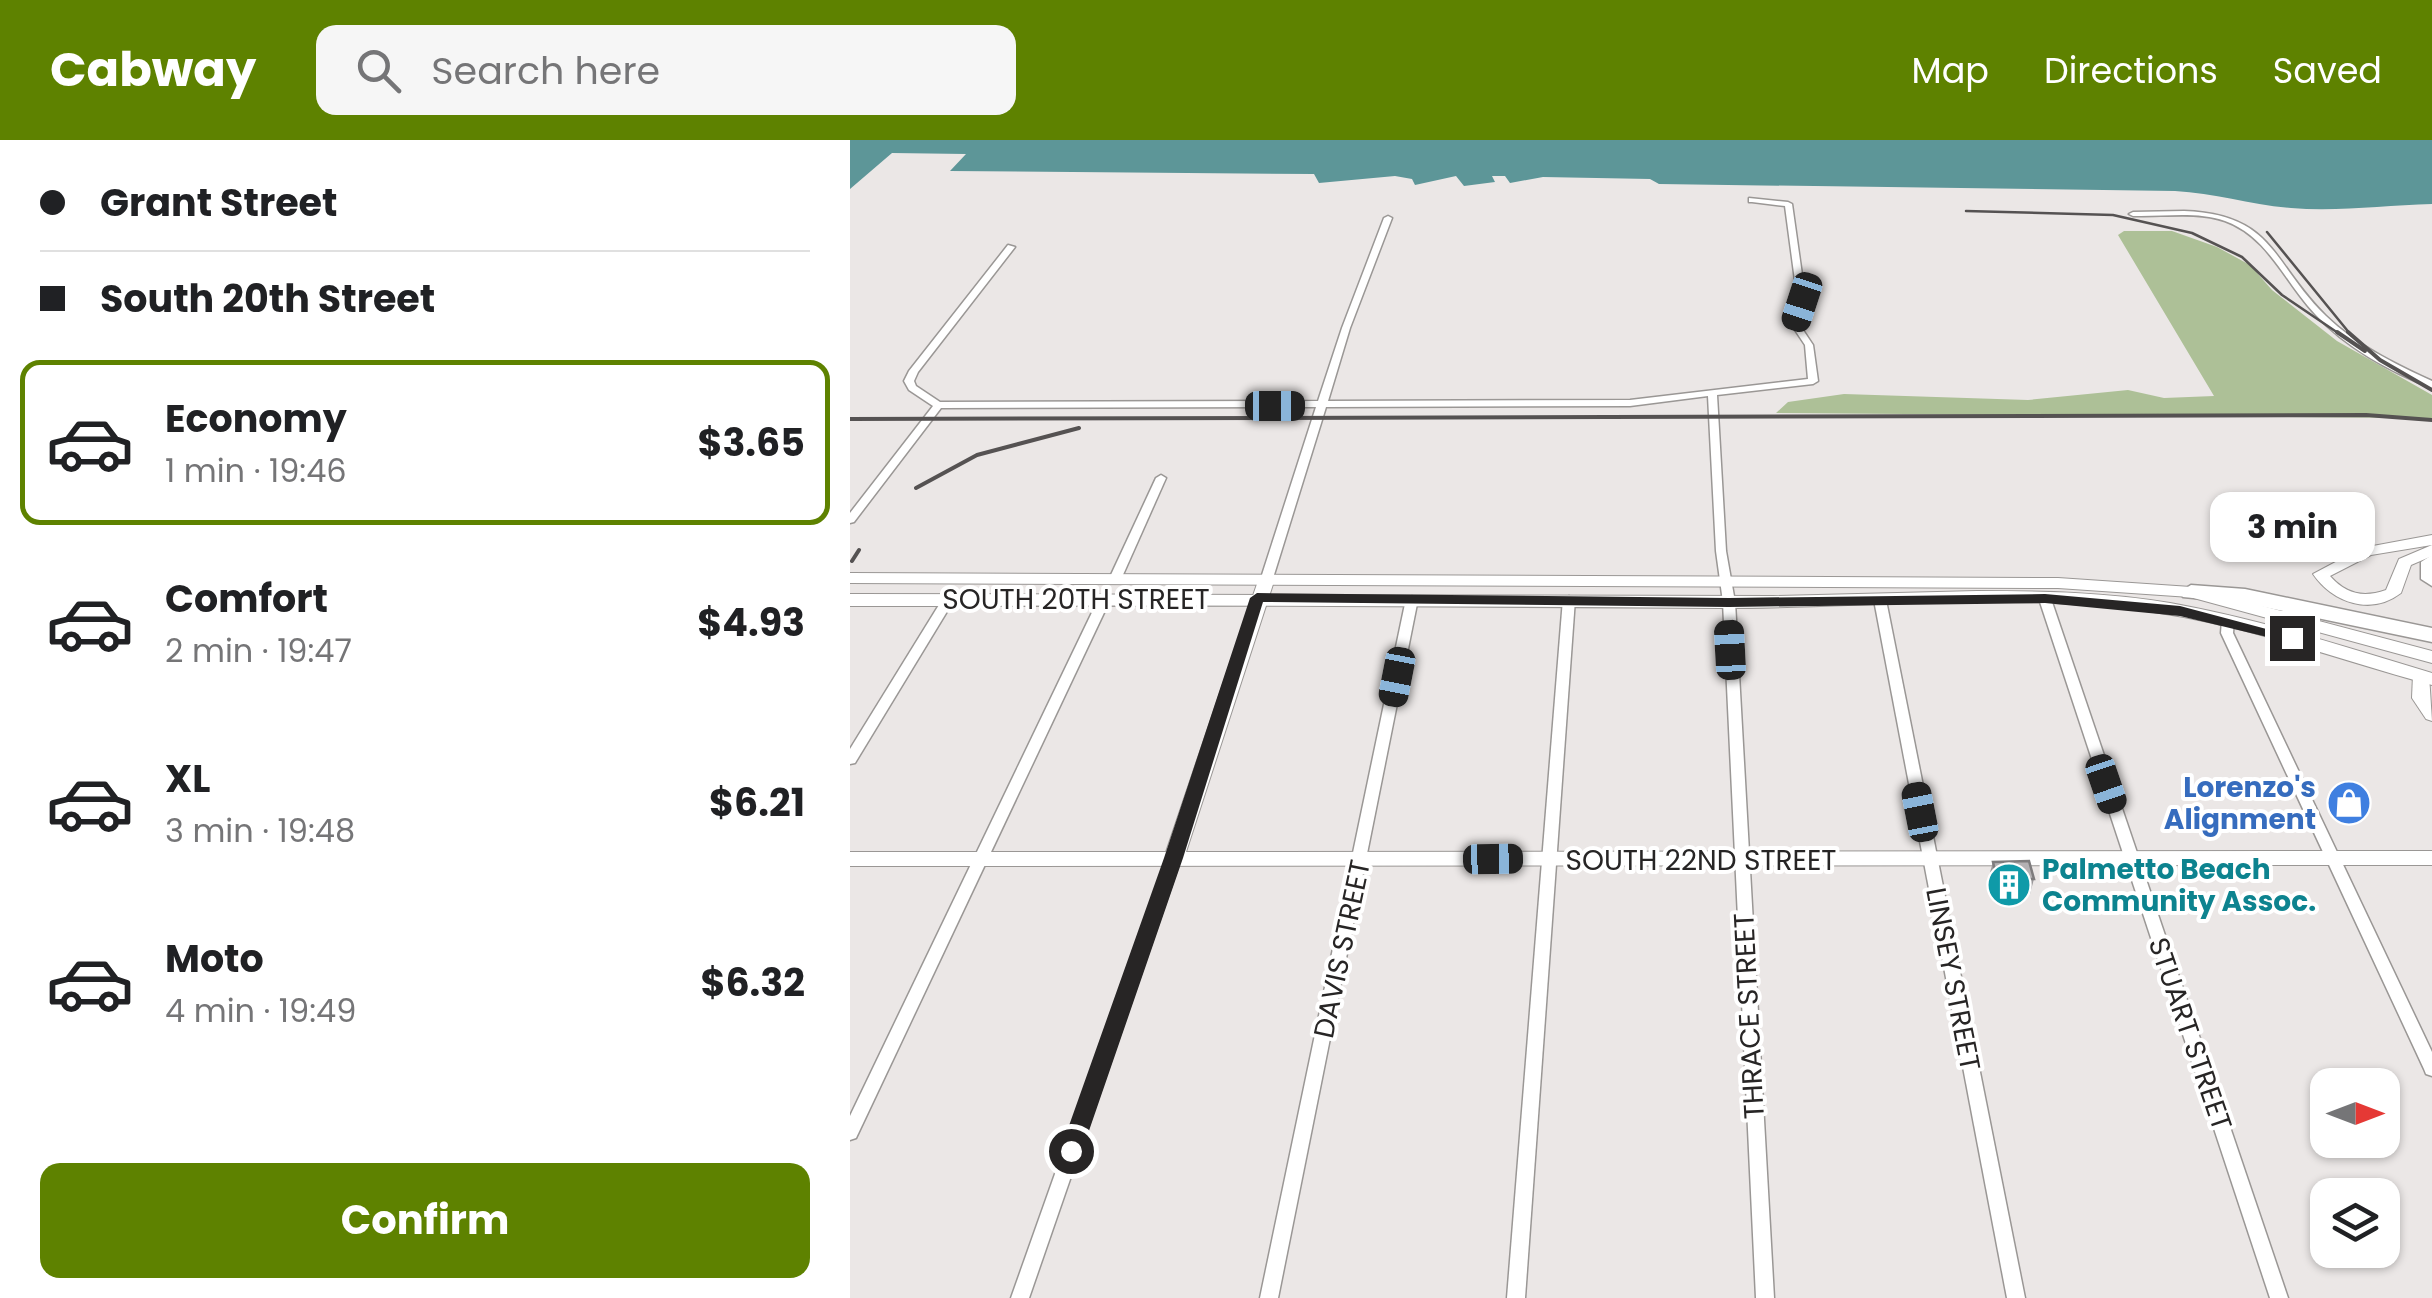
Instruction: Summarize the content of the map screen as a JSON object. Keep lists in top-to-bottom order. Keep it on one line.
{"streets":{"main road":["SOUTH 20TH STREET"],"street":["SOUTH 22ND STREET","DAVIS STREET","LINSEY STREET","THRACE STREET","STUART STREET"]},"crossings":[["SOUTH 20TH STREET","DAVIS STREET"],["SOUTH 20TH STREET","LINSEY STREET"],["SOUTH 20TH STREET","THRACE STREET"],["SOUTH 20TH STREET","STUART STREET"],["SOUTH 22ND STREET","DAVIS STREET"],["SOUTH 22ND STREET","LINSEY STREET"],["SOUTH 22ND STREET","THRACE STREET"],["SOUTH 22ND STREET","STUART STREET"]],"places":{"shop":["Lorenzo's Alignment"],"building":["Palmetto Beach Community Assoc."]},"north":"right","page":{"header":"Cabway","search":"Search here","nav":["Map","Directions","Saved"],"banner":["Grant Street","South 20th Street"],"list":[{"name":"Economy","note":"1 min · 19:46","value":"$3.65"},{"name":"Comfort","note":"2 min · 19:47","value":"$4.93"},{"name":"XL","note":"3 min · 19:48","value":"$6.21"},{"name":"Moto","note":"4 min · 19:49","value":"$6.32"}],"bubble":"3 min","buttons":"Confirm"}}
